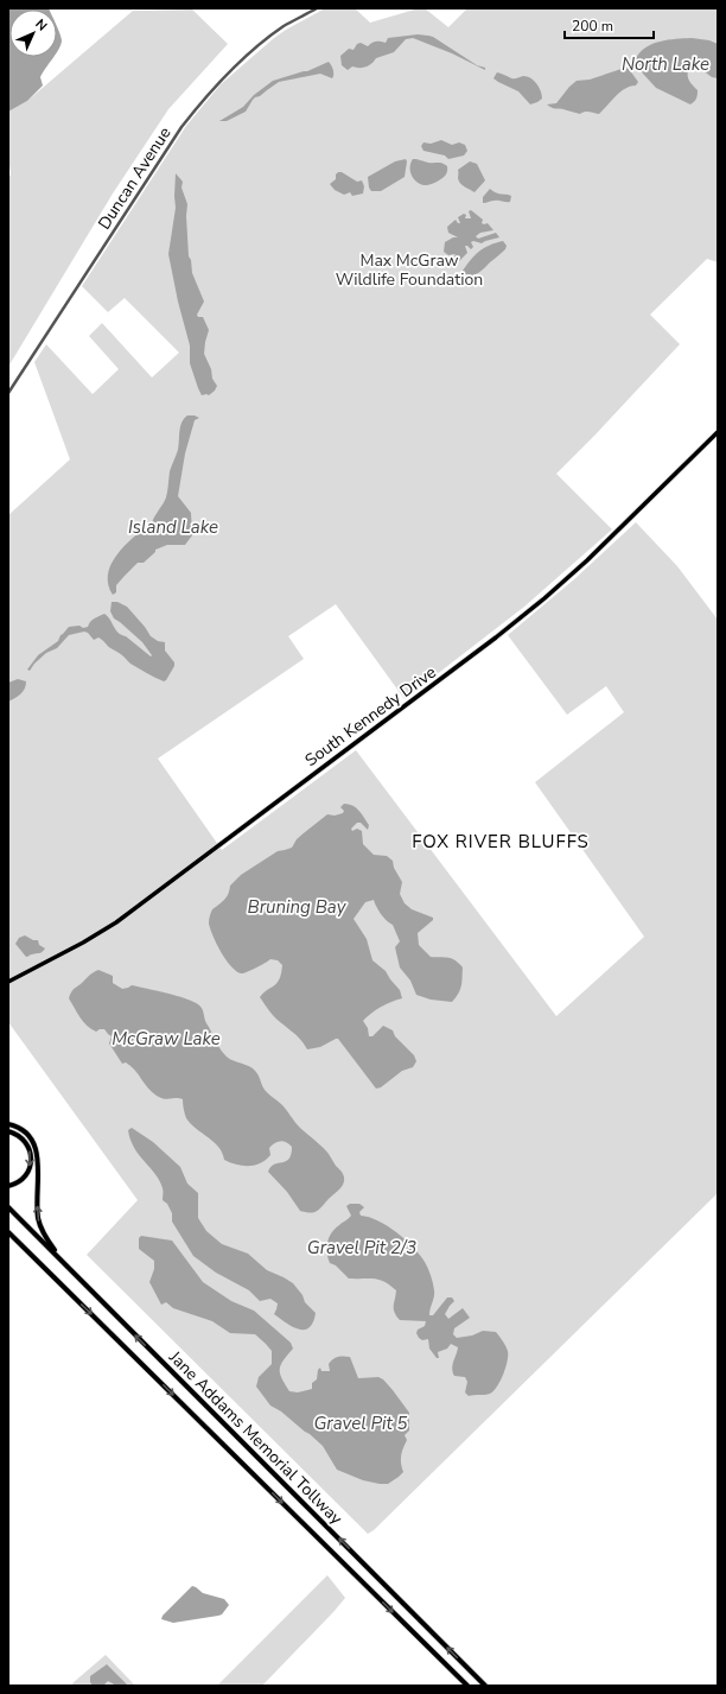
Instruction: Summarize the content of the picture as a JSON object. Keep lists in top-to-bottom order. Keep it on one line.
{"streets":{"highway":["Jane Addams Memorial Tollway"],"main road":["South Kennedy Drive"],"street":["Duncan Avenue"]},"districts":["FOX RIVER BLUFFS"],"water":["North Lake","Island Lake","Bruning Bay","McGraw Lake","Gravel Pit 2/3","Gravel Pit 5"],"parks":["Max McGraw Wildlife Foundation"],"scale_bar":"200 m","north":"top right"}
